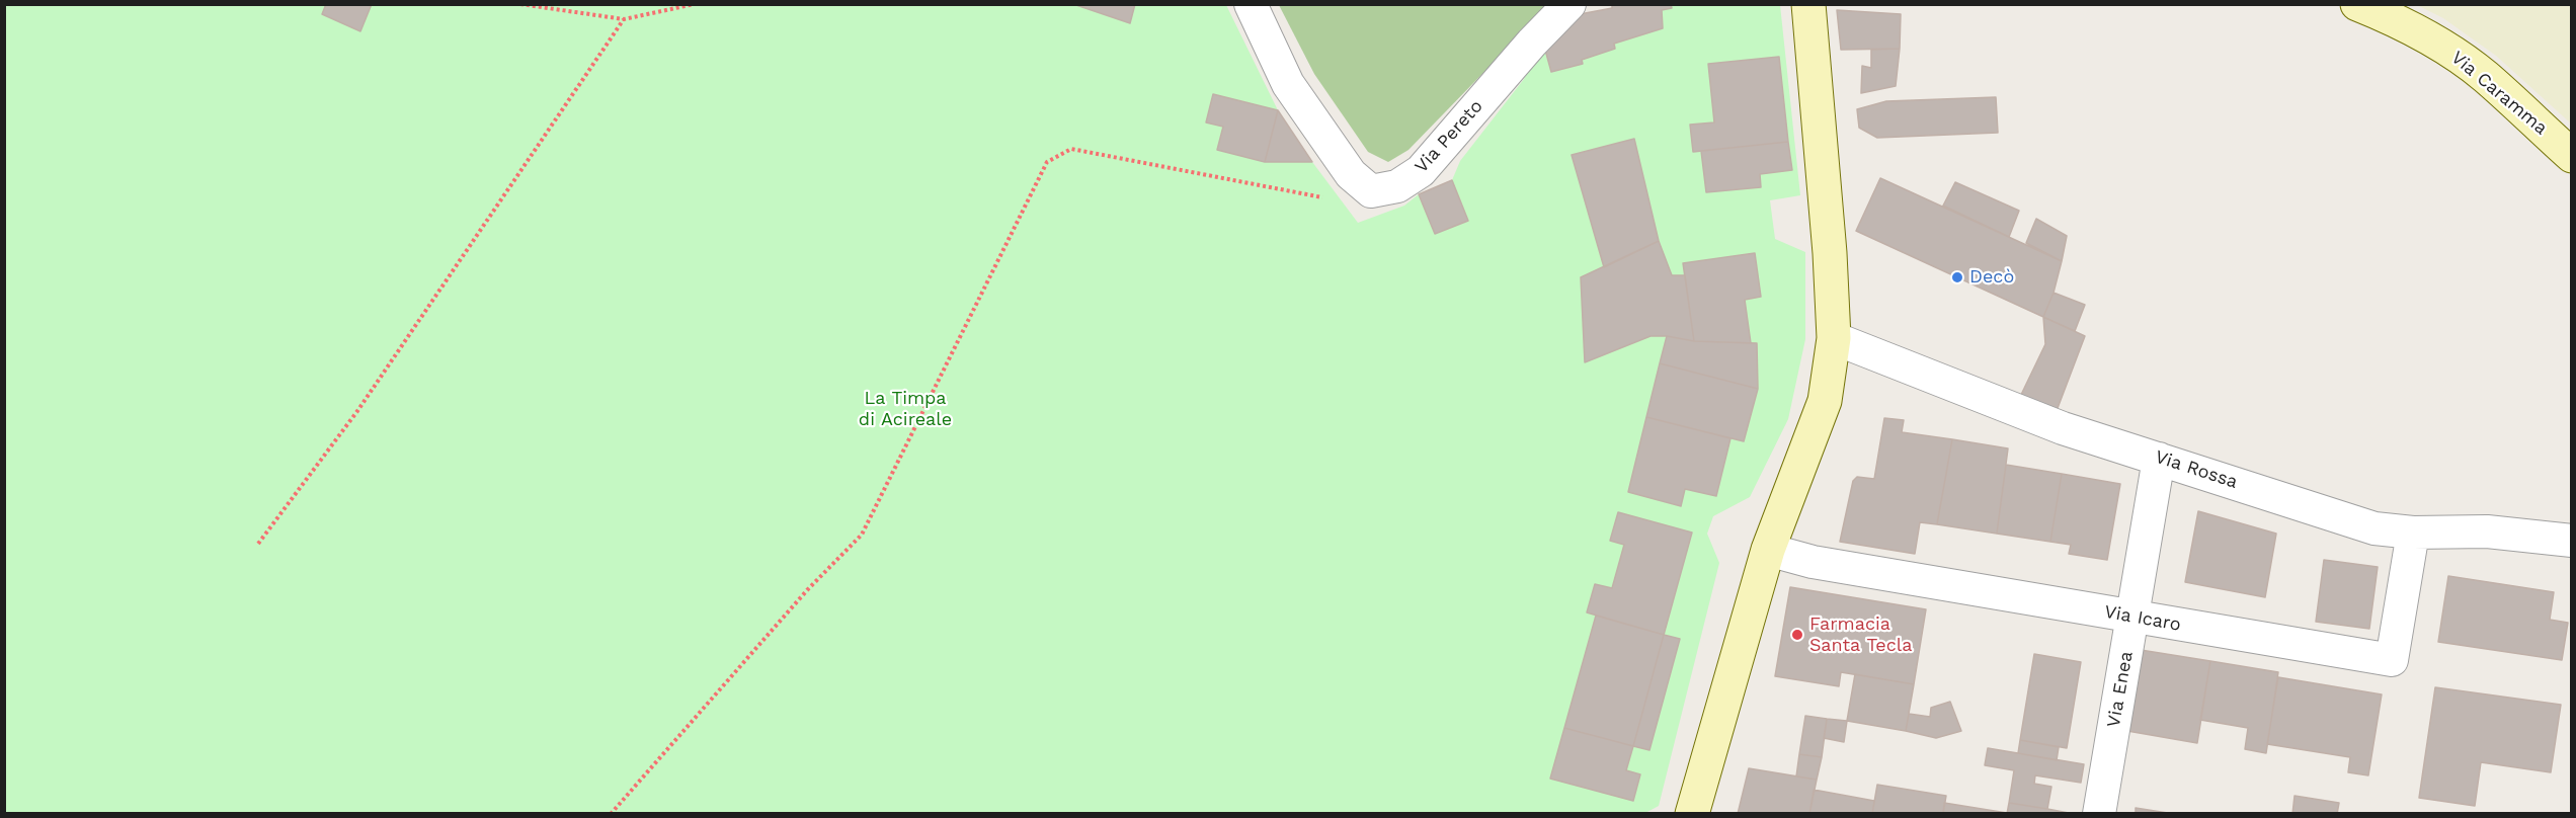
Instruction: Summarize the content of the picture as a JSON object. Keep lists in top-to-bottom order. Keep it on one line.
{"streets":{"street":["Via Caramma","Via Pereto","Via Rossa","Via Icaro","Via Enea"]},"crossings":[["Via Rossa","Via Icaro"],["Via Rossa","Via Enea"],["Via Icaro","Via Enea"]],"parks":["La Timpa di Acireale"],"places":["Decò","Farmacia Santa Tecla"]}
